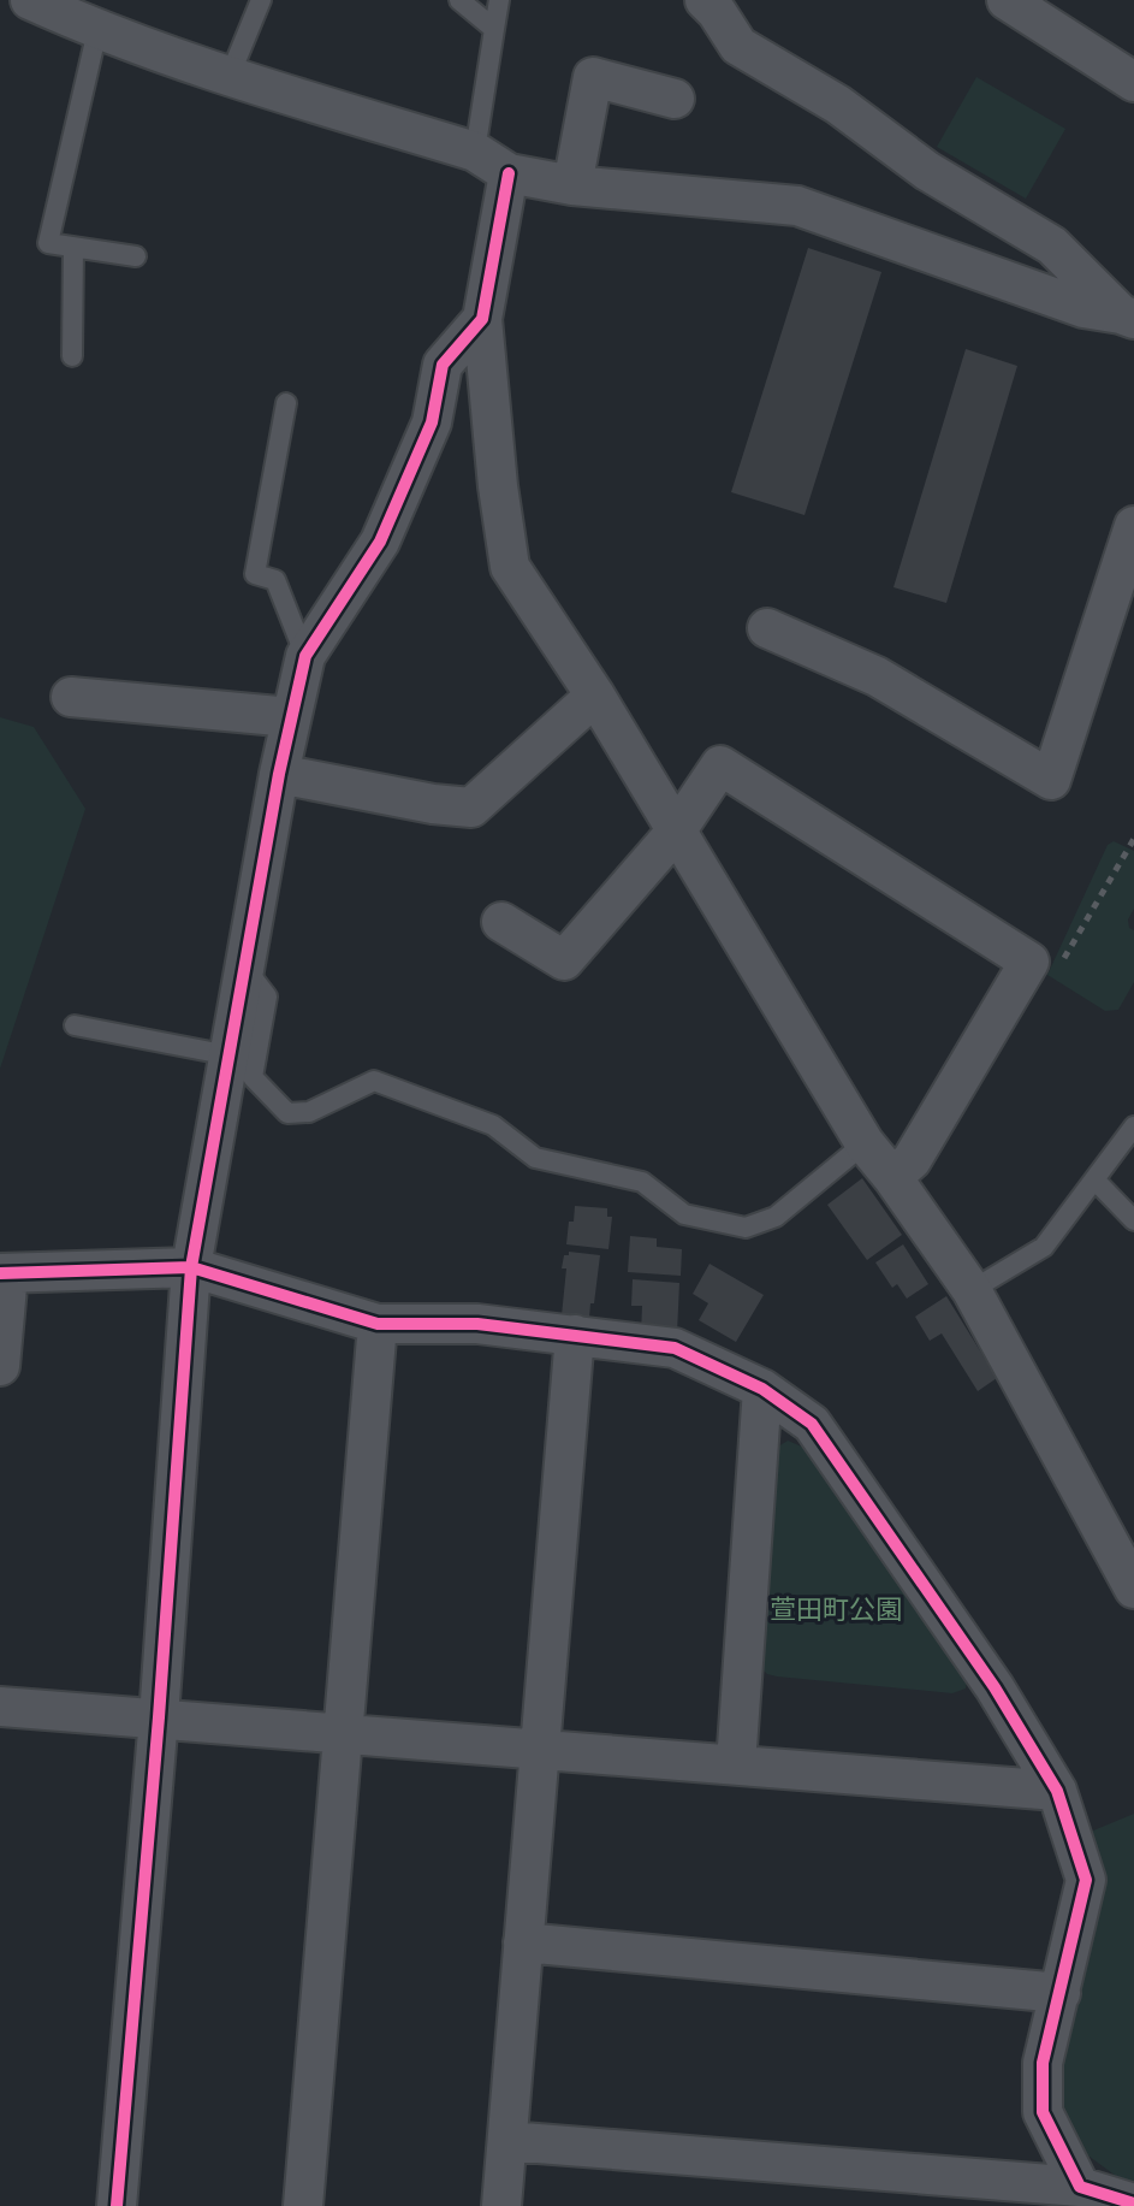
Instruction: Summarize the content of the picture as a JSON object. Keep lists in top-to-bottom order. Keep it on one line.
{"parks":["萱田町公園"]}
